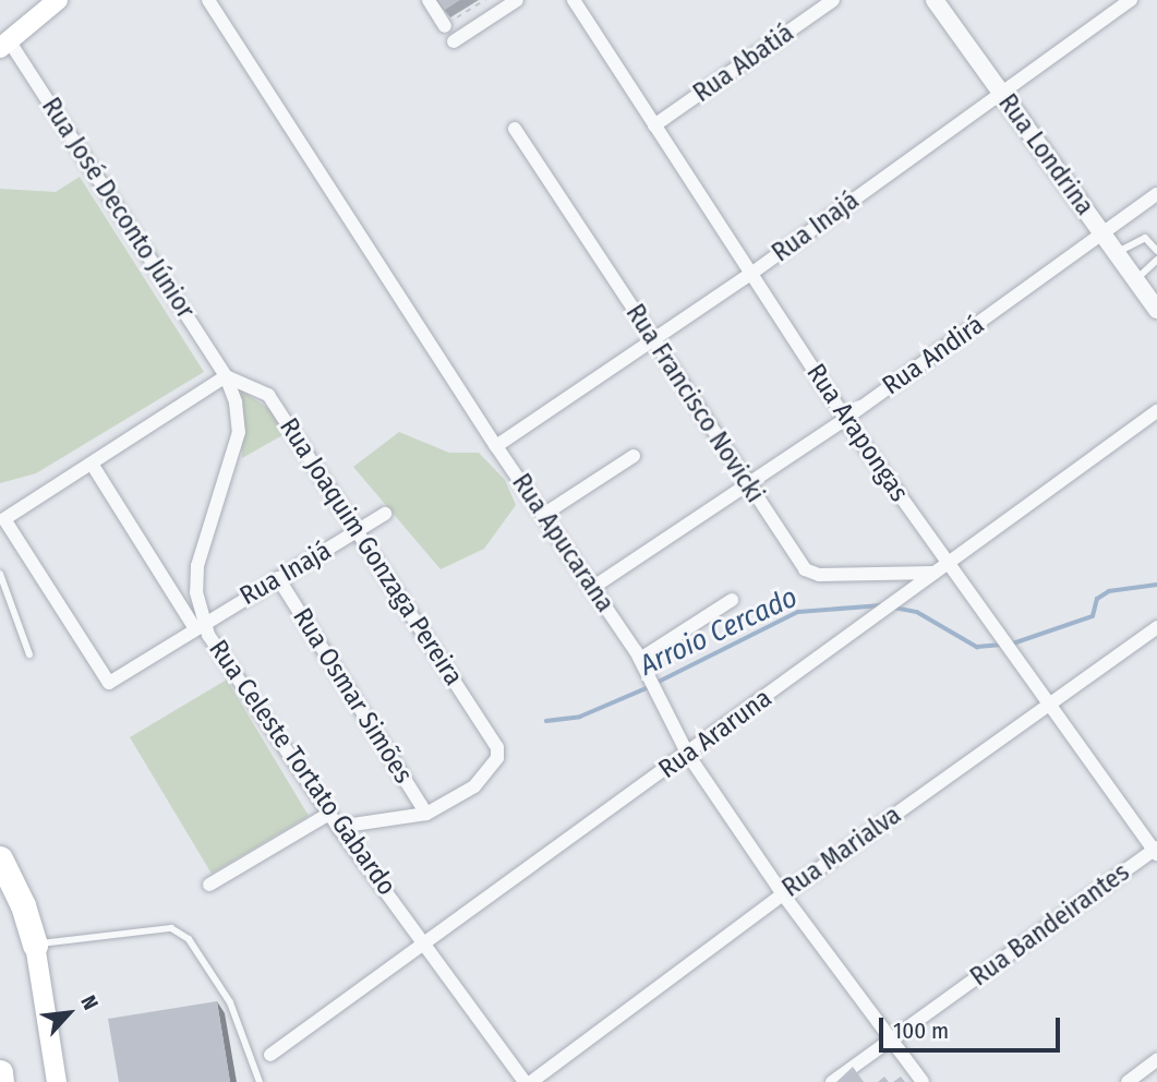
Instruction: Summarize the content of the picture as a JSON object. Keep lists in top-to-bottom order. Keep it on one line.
{"streets":{"street":["Rua Abatiá","Rua Londrina","Rua José Deconto Júnior","Rua Inajá","Rua Andirá","Rua Francisco Novicki","Rua Arapongas","Rua Apucarana","Rua Joaquim Gonzaga Pereira","Rua Osmar Simões","Rua Araruna","Rua Celeste Tortato Gabardo","Rua Marialva","Rua Bandeirantes"]},"crossings":[["Rua Abatiá","Rua Arapongas"],["Rua Londrina","Rua Inajá"],["Rua Londrina","Rua Andirá"],["Rua José Deconto Júnior","Rua Joaquim Gonzaga Pereira"],["Rua José Deconto Júnior","Rua Celeste Tortato Gabardo"],["Rua Inajá","Rua Francisco Novicki"],["Rua Inajá","Rua Arapongas"],["Rua Inajá","Rua Apucarana"],["Rua Inajá","Rua Joaquim Gonzaga Pereira"],["Rua Inajá","Rua Osmar Simões"],["Rua Inajá","Rua Celeste Tortato Gabardo"],["Rua Andirá","Rua Francisco Novicki"],["Rua Andirá","Rua Arapongas"],["Rua Andirá","Rua Apucarana"],["Rua Francisco Novicki","Rua Araruna"],["Rua Arapongas","Rua Araruna"],["Rua Arapongas","Rua Marialva"],["Rua Arapongas","Rua Bandeirantes"],["Rua Apucarana","Rua Araruna"],["Rua Apucarana","Rua Marialva"],["Rua Apucarana","Rua Bandeirantes"],["Rua Joaquim Gonzaga Pereira","Rua Osmar Simões"],["Rua Joaquim Gonzaga Pereira","Rua Celeste Tortato Gabardo"],["Rua Araruna","Rua Celeste Tortato Gabardo"]],"water":["Arroio Cercado"],"scale_bar":"100 m","north":"top right"}
